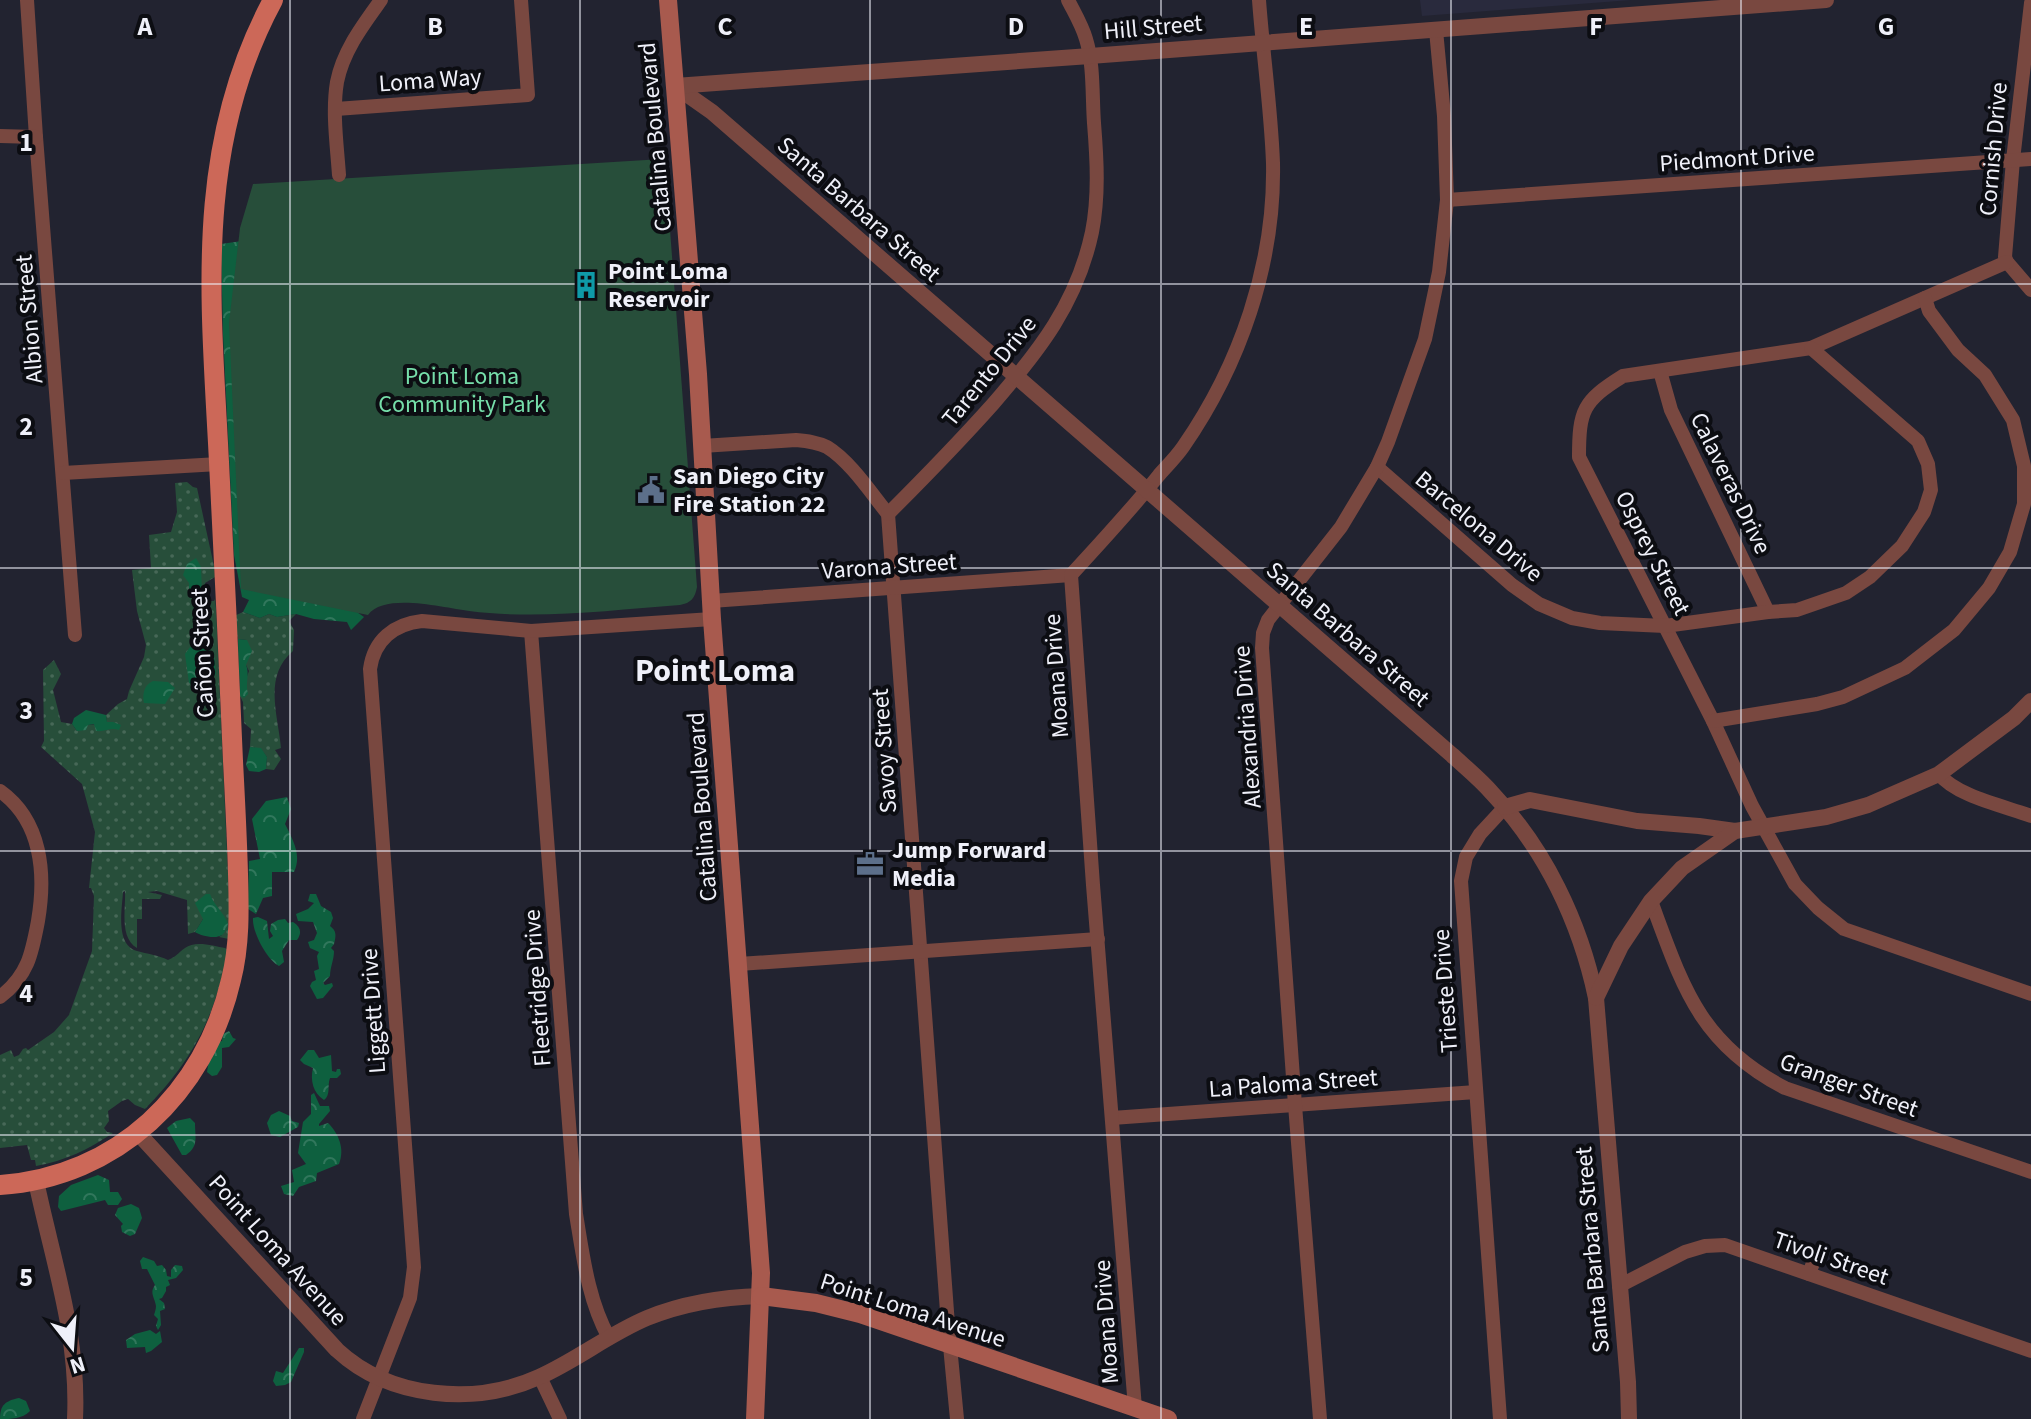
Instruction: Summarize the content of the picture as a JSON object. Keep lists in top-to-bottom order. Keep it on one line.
{"streets":{"main road":["Catalina Boulevard","Cañon Street","Point Loma Avenue"],"street":["Hill Street","Loma Way","Cornish Drive","Piedmont Drive","Santa Barbara Street","Albion Street","Tarento Drive","Calaveras Drive","Barcelona Drive","Osprey Street","Varona Street","Moana Drive","Alexandria Drive","Savoy Street","Fleetridge Drive","Trieste Drive","Liggett Drive","La Paloma Street","Granger Street","Tivoli Street"]},"crossings":[["Hill Street","Catalina Boulevard"],["Hill Street","Santa Barbara Street"],["Hill Street","Tarento Drive"],["Hill Street","Alexandria Drive"],["Catalina Boulevard","Santa Barbara Street"],["Catalina Boulevard","Varona Street"],["Catalina Boulevard","Point Loma Avenue"],["Cornish Drive","Piedmont Drive"],["Cornish Drive","Osprey Street"],["Piedmont Drive","Alexandria Drive"],["Santa Barbara Street","Tarento Drive"],["Santa Barbara Street","Alexandria Drive"],["Santa Barbara Street","Trieste Drive"],["Santa Barbara Street","Tivoli Street"],["Tarento Drive","Savoy Street"],["Calaveras Drive","Barcelona Drive"],["Calaveras Drive","Osprey Street"],["Barcelona Drive","Osprey Street"],["Barcelona Drive","Alexandria Drive"],["Varona Street","Moana Drive"],["Varona Street","Savoy Street"],["Varona Street","Fleetridge Drive"],["Varona Street","Liggett Drive"],["Cañon Street","Point Loma Avenue"],["Moana Drive","La Paloma Street"],["Moana Drive","Point Loma Avenue"],["Alexandria Drive","La Paloma Street"],["Savoy Street","Point Loma Avenue"],["Fleetridge Drive","Point Loma Avenue"],["Trieste Drive","La Paloma Street"],["Liggett Drive","Point Loma Avenue"]],"districts":["Point Loma"],"parks":["Point Loma Community Park"],"places":{"building":["Point Loma Reservoir"],"public building":["San Diego City Fire Station 22"],"office":["Jump Forward Media"]},"north":"bottom","grid":{"columns":["A","B","C","D","E","F","G"],"rows":["1","2","3","4","5"]}}
